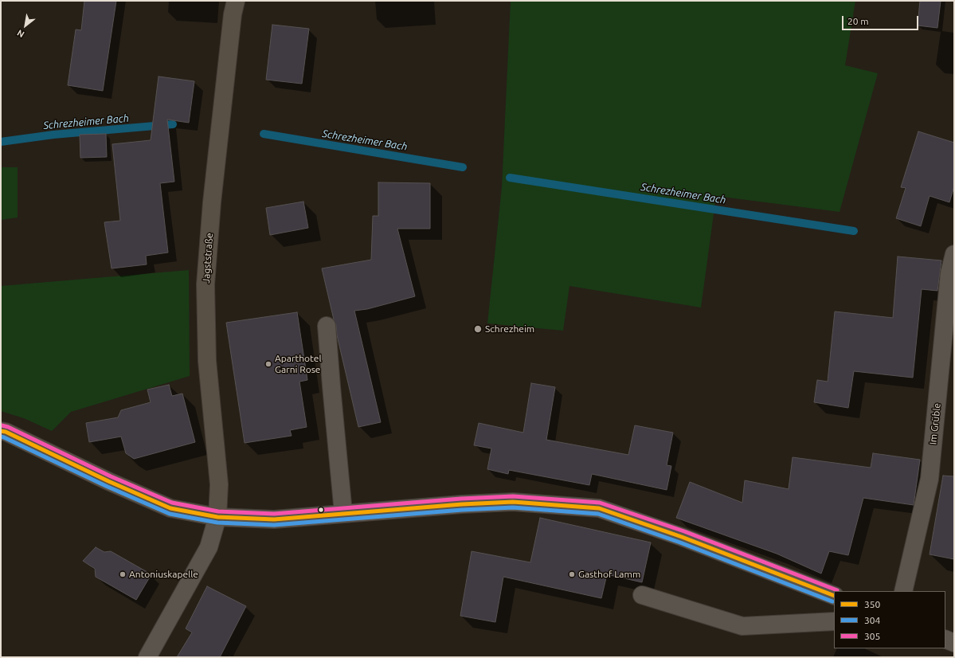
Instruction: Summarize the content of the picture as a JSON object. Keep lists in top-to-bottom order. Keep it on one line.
{"streets":{"main road":["Jagststraße"],"street":["Im Grüble"]},"water":["Schrezheimer Bach"],"places":["Schrezheim","Aparthotel Garni Rose","Antoniuskapelle","Gasthof Lamm"],"lines":["transit line 305","transit line 350","transit line 304"],"legend":["350","304","305"],"scale_bar":"20 m","north":"bottom left"}
